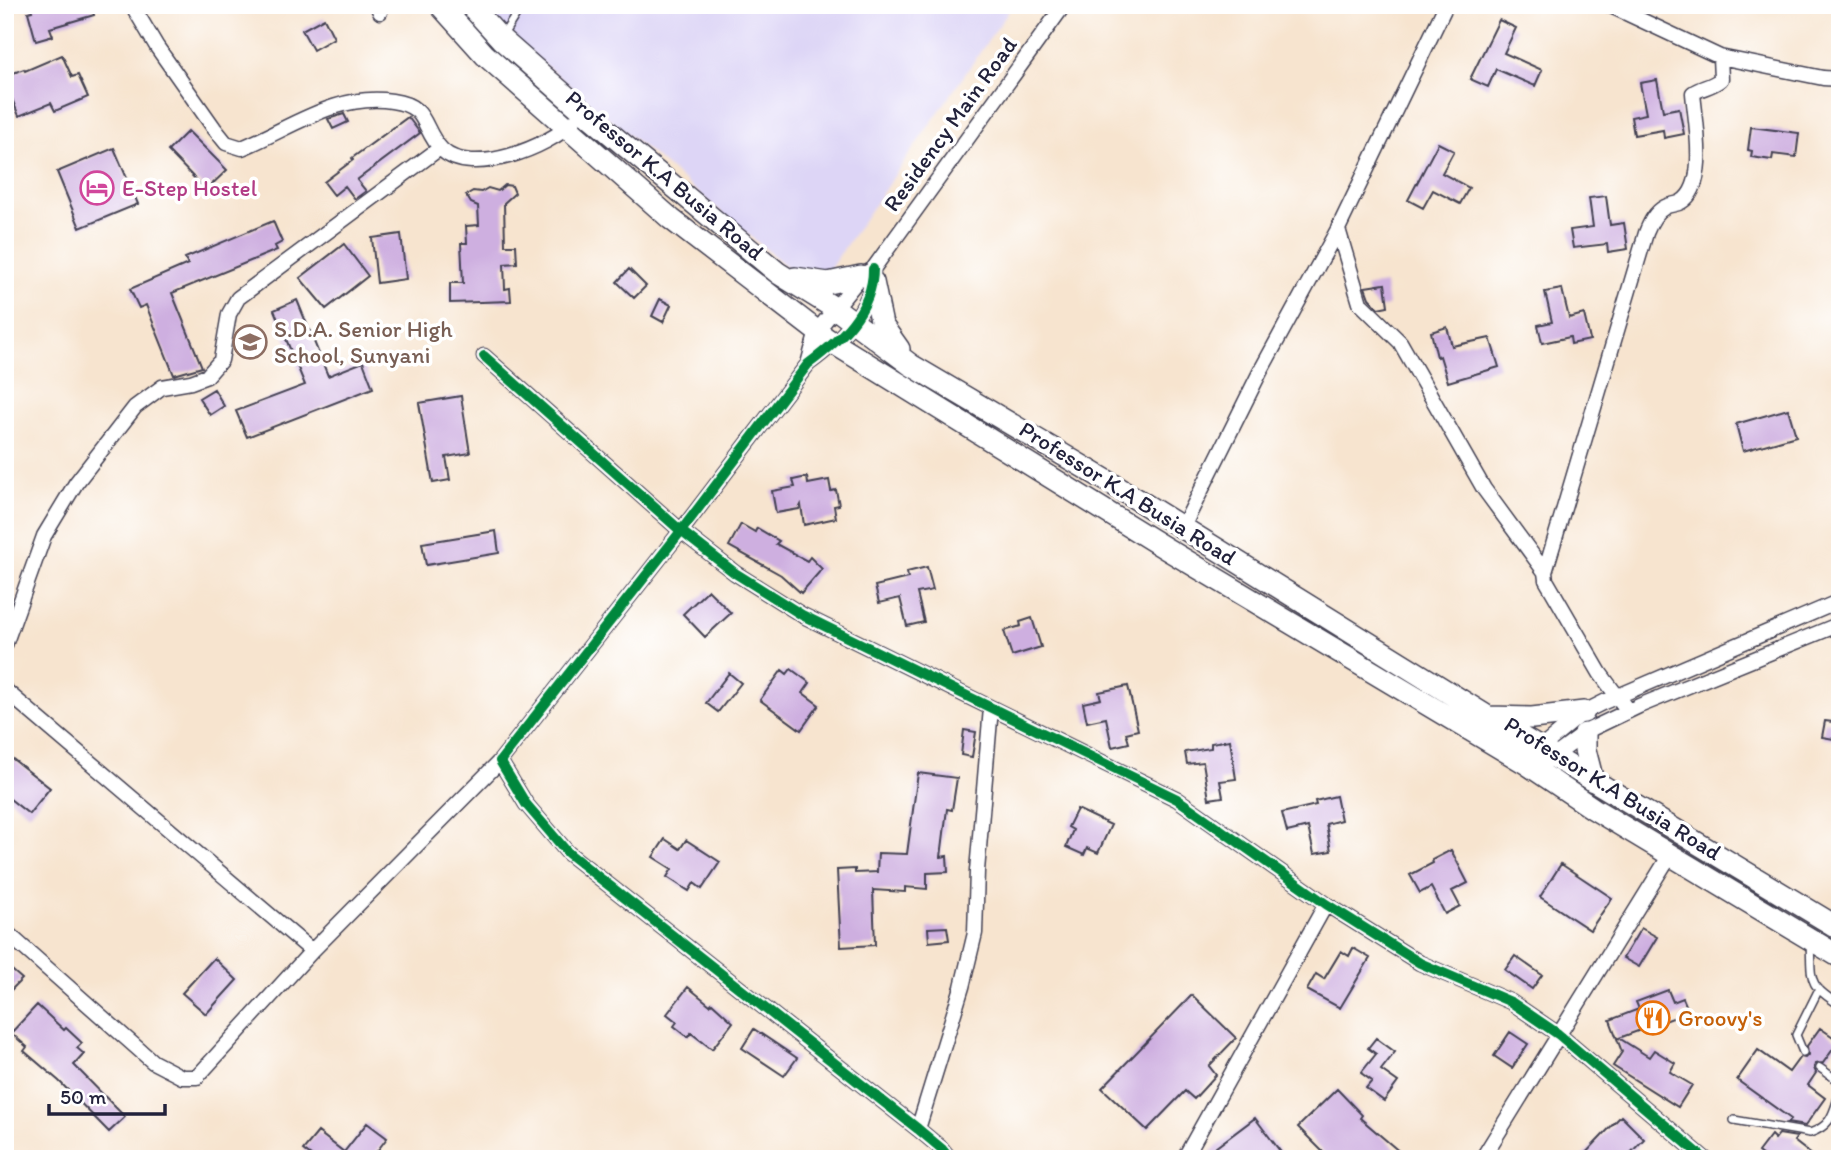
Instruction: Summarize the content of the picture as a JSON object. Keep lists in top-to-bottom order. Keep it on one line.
{"streets":{"main road":["Professor K.A Busia Road"],"street":["Residency Main Road"]},"places":{"hotel":["E-Step Hostel"],"school or university":["S.D.A. Senior High School, Sunyani"],"restaurant":["Groovy's"]},"scale_bar":"50 m"}
